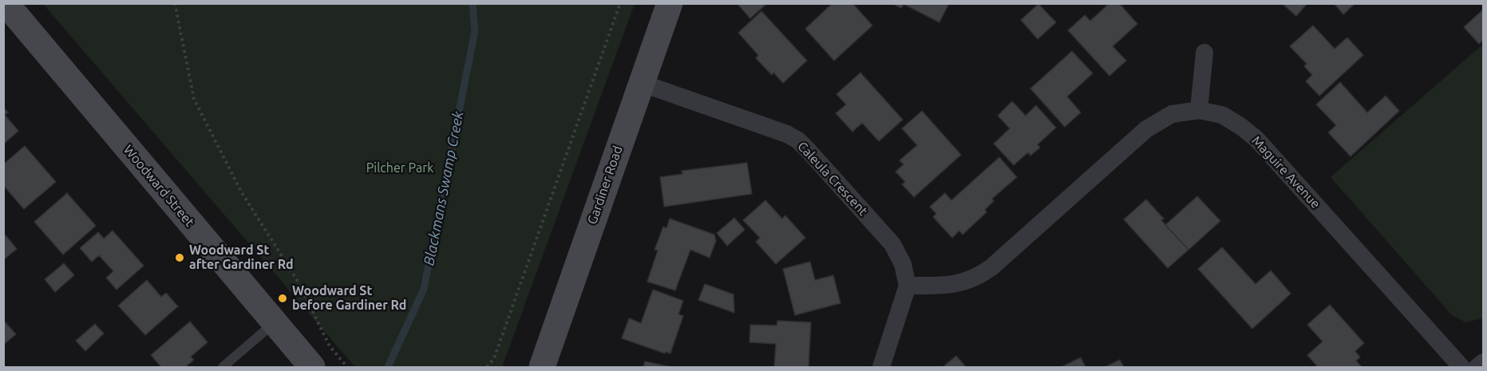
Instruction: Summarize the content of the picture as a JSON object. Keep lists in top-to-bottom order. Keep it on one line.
{"streets":{"street":["Maguire Avenue","Caleula Crescent","Gardiner Road","Woodward Street"]},"crossings":[["Maguire Avenue","Caleula Crescent"],["Caleula Crescent","Gardiner Road"]],"water":["Blackmans Swamp Creek"],"parks":["Pilcher Park"],"places":["Woodward St after Gardiner Rd","Woodward St before Gardiner Rd"]}
